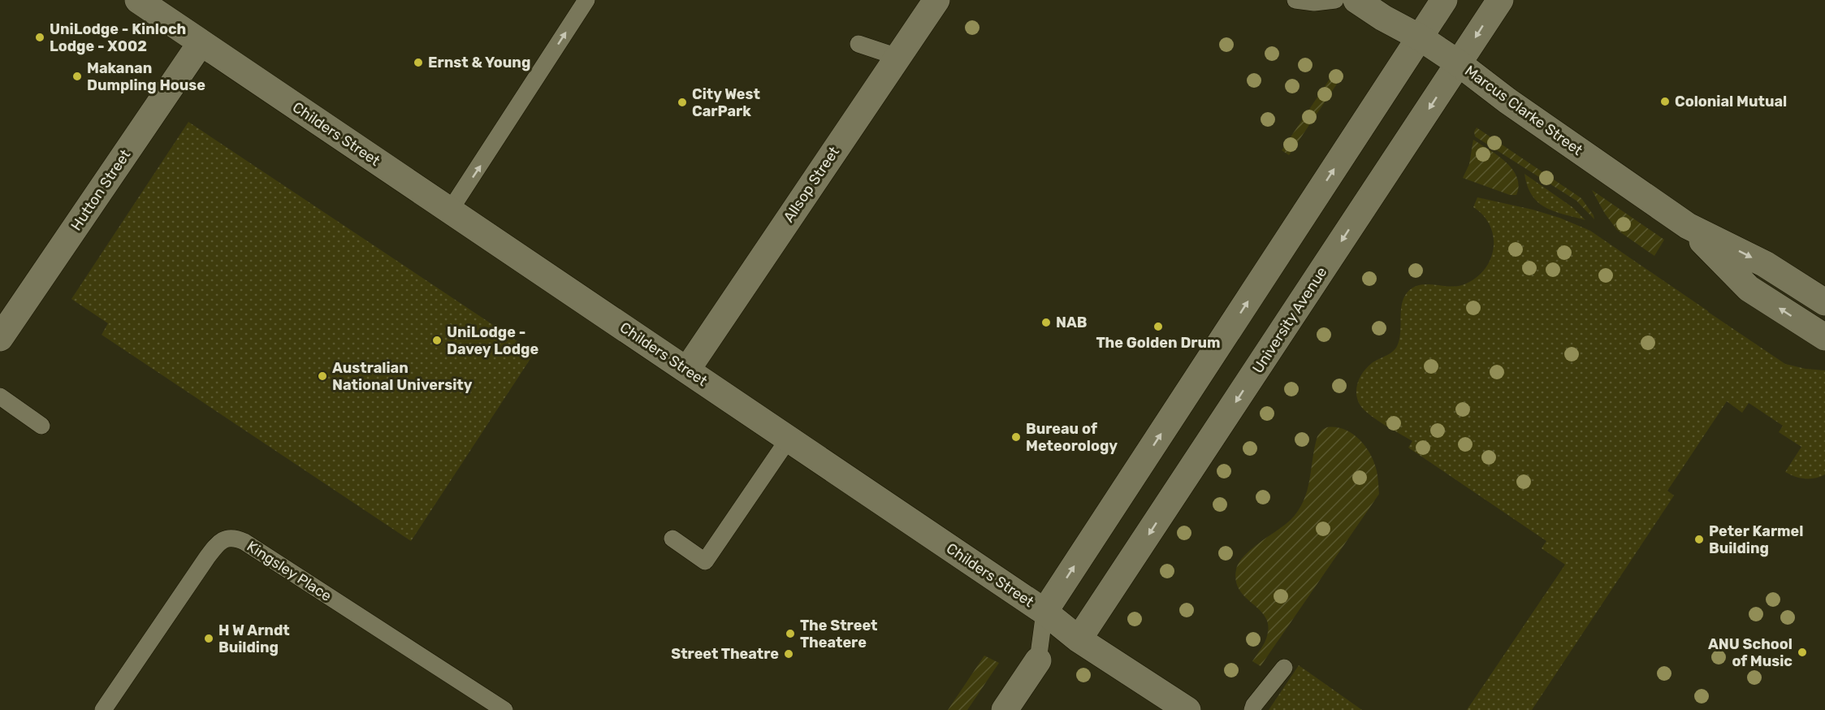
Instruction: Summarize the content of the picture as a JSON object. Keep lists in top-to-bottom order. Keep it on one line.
{"streets":{"street":["Marcus Clarke Street","Childers Street","Allsop Street","Hutton Street","University Avenue"],"lane":["Kingsley Place"]},"crossings":[["Marcus Clarke Street","University Avenue"],["Childers Street","Allsop Street"],["Childers Street","Hutton Street"],["Childers Street","University Avenue"]],"places":["UniLodge - Kinloch Lodge - X002","Ernst & Young","Makanan Dumpling House","Colonial Mutual","City West CarPark","NAB","The Golden Drum","UniLodge - Davey Lodge","Australian National University","Bureau of Meteorology","Peter Karmel Building","The Street Theatere","H W Arndt Building","ANU School of Music","Street Theatre"]}
